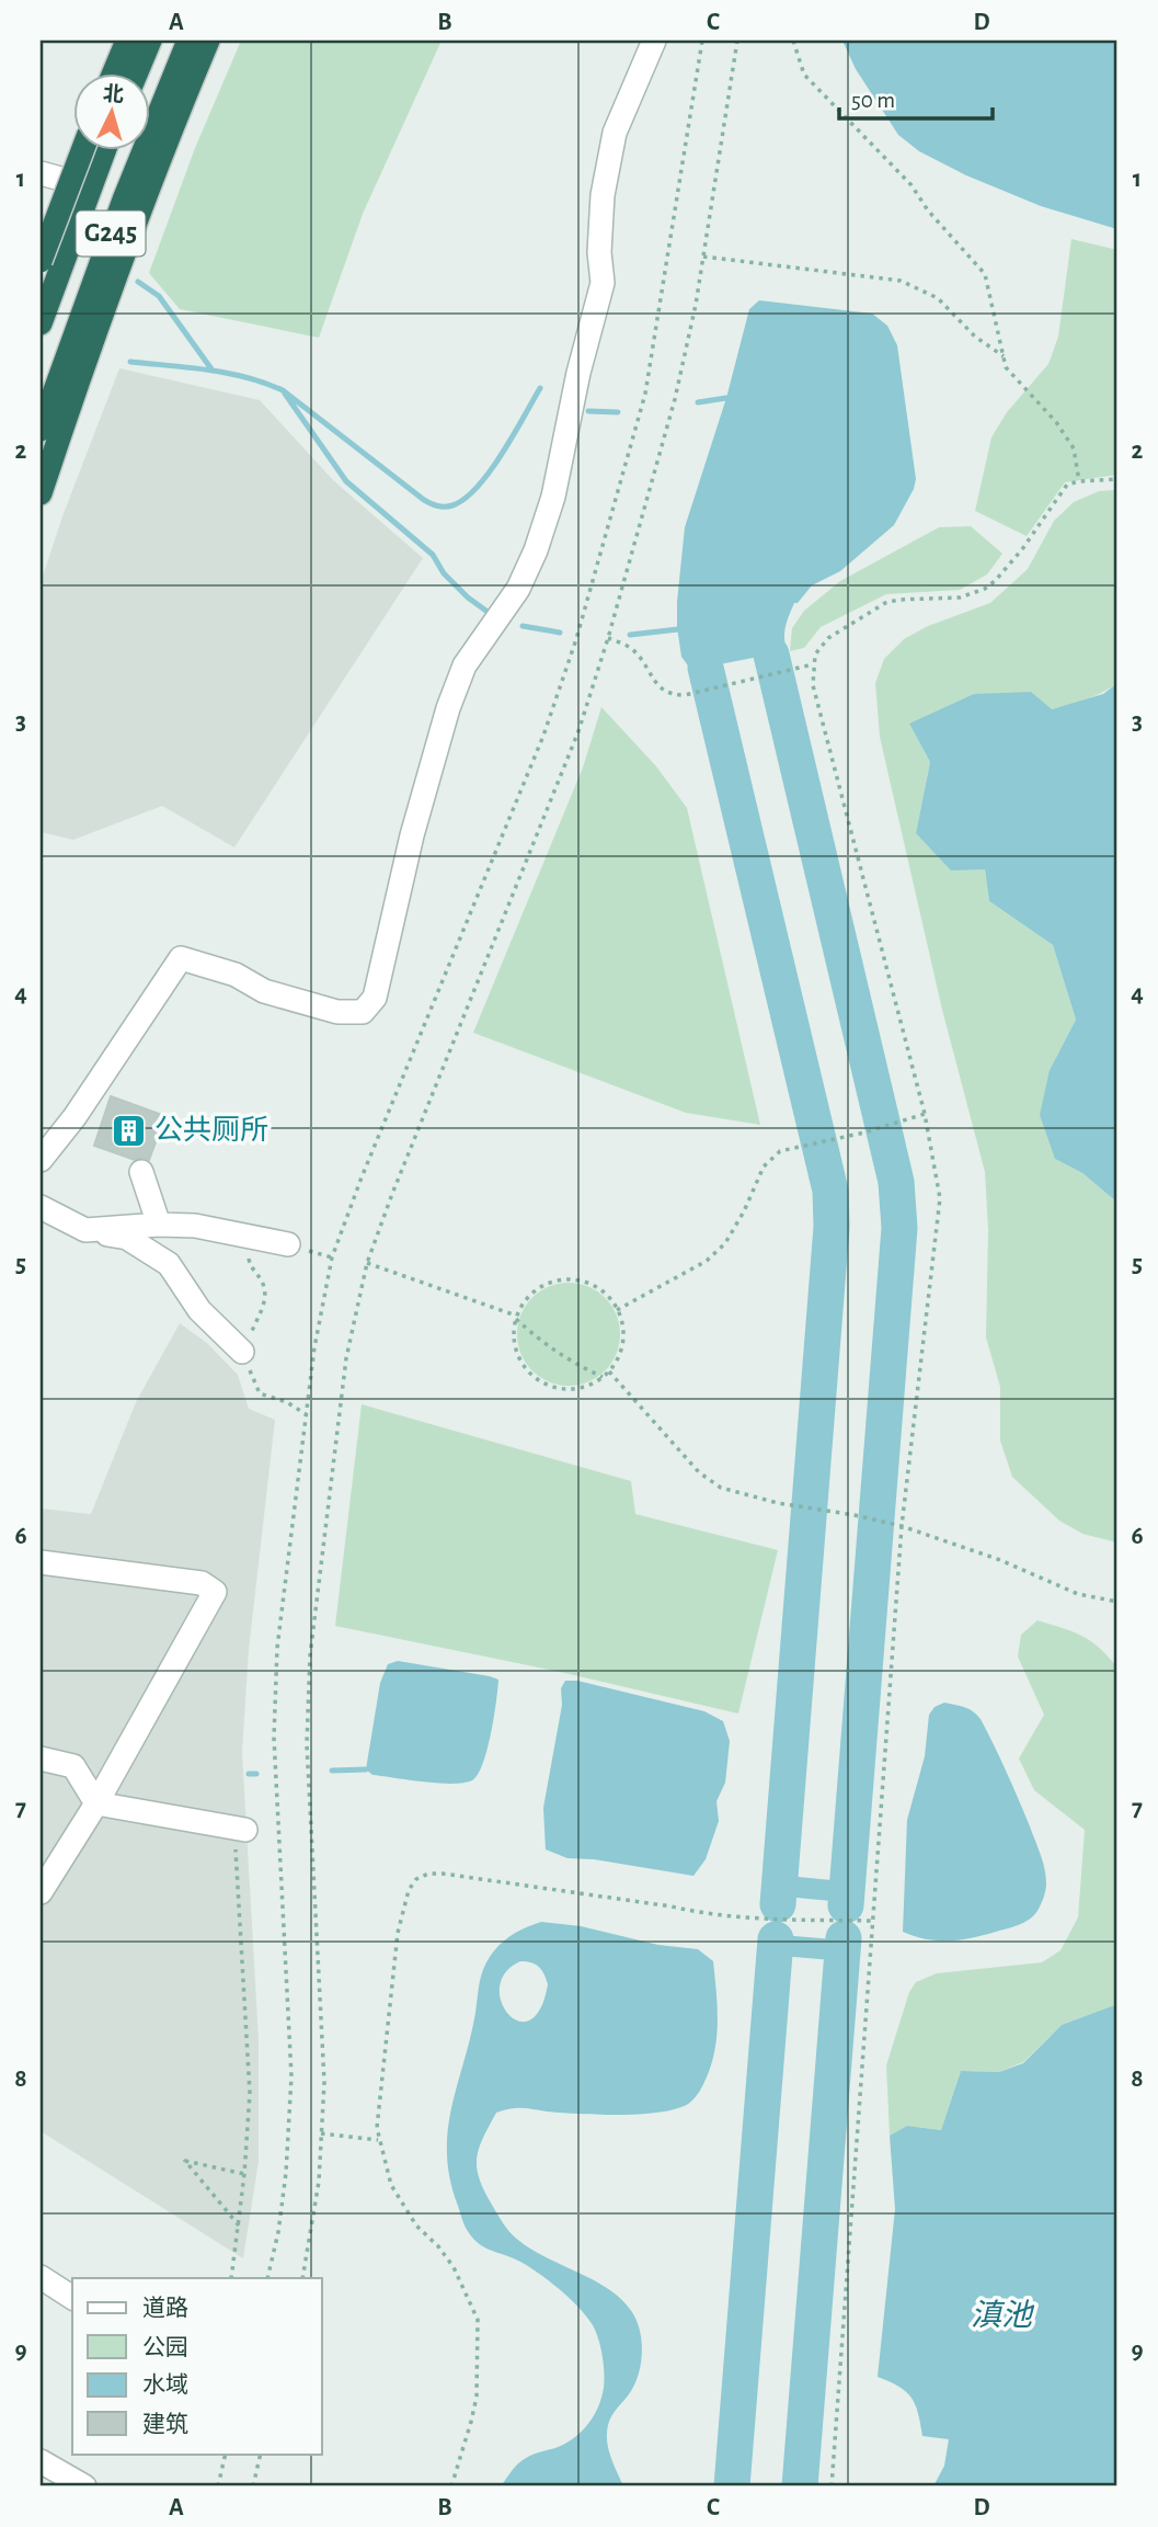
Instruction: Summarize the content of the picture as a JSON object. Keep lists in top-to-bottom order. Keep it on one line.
{"streets":{"highway":["G245"]},"water":["滇池"],"places":{"building":["公共厕所"]},"legend":["道路","公园","水域","建筑"],"scale_bar":"50 m","north":"top","grid":{"columns":["A","B","C","D"],"rows":["1","2","3","4","5","6","7","8","9"]}}
